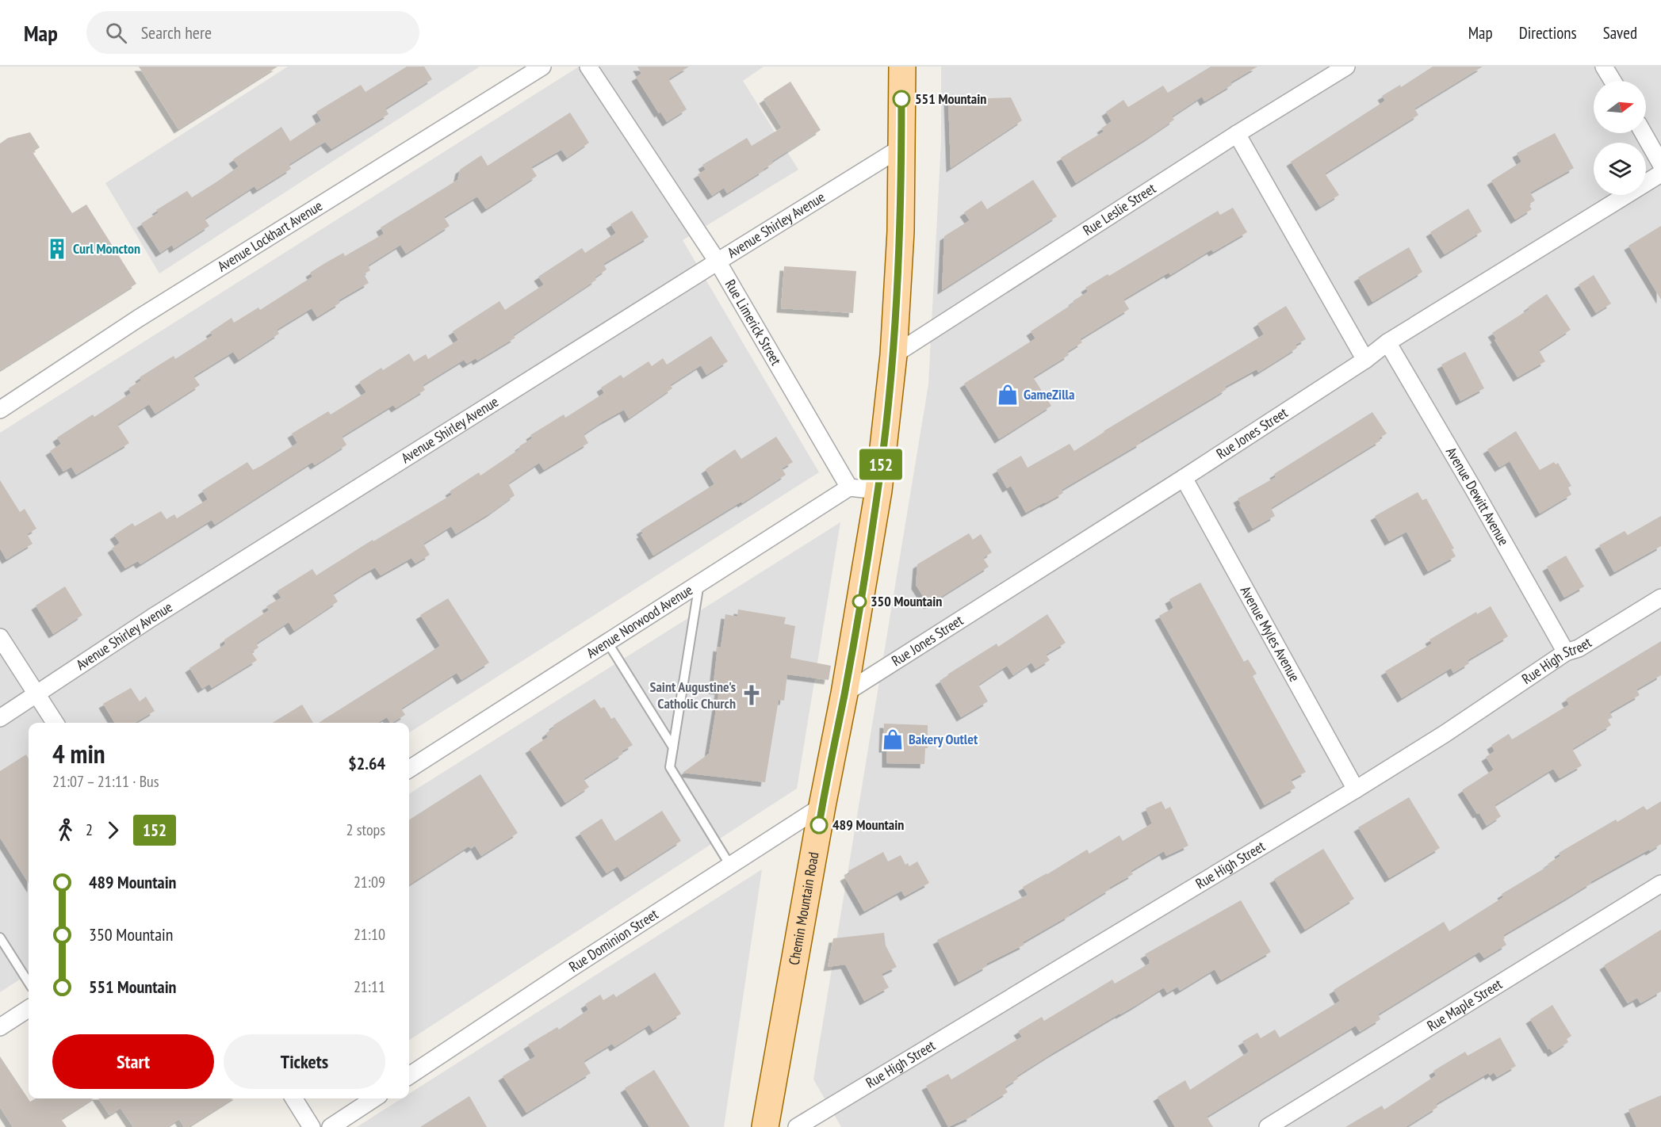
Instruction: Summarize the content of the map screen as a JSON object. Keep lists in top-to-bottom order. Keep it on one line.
{"streets":{"main road":["Chemin Mountain Road"],"street":["Rue Leslie Street","Avenue Shirley Avenue","Avenue Lockhart Avenue","Rue Limerick Street","Rue Jones Street","Avenue Dewitt Avenue","Avenue Norwood Avenue","Avenue Myles Avenue","Rue High Street","Rue Dominion Street","Rue Maple Street"]},"crossings":[["Rue Leslie Street","Chemin Mountain Road"],["Avenue Shirley Avenue","Rue Limerick Street"],["Avenue Shirley Avenue","Chemin Mountain Road"],["Rue Limerick Street","Avenue Norwood Avenue"],["Rue Jones Street","Avenue Dewitt Avenue"],["Rue Jones Street","Avenue Myles Avenue"],["Rue Jones Street","Chemin Mountain Road"],["Avenue Dewitt Avenue","Rue High Street"],["Avenue Myles Avenue","Rue High Street"],["Chemin Mountain Road","Rue Dominion Street"]],"places":{"other":["551 Mountain","350 Mountain","489 Mountain"],"building":["Curl Moncton"],"shop":["GameZilla","Bakery Outlet"],"church":["Saint Augustine's Catholic Church"]},"lines":["bus line 152"],"north":"right","page":{"header":"Map","search":"Search here","nav":["Map","Directions","Saved"],"on_map":"152","heading":["4 min","21:07 – 21:11 · Bus","$2.64"],"legs":["2","152","2 stops"],"list":[{"name":"489 Mountain","value":"21:09"},{"name":"350 Mountain","value":"21:10"},{"name":"551 Mountain","value":"21:11"}],"buttons":["Start","Tickets"]}}
